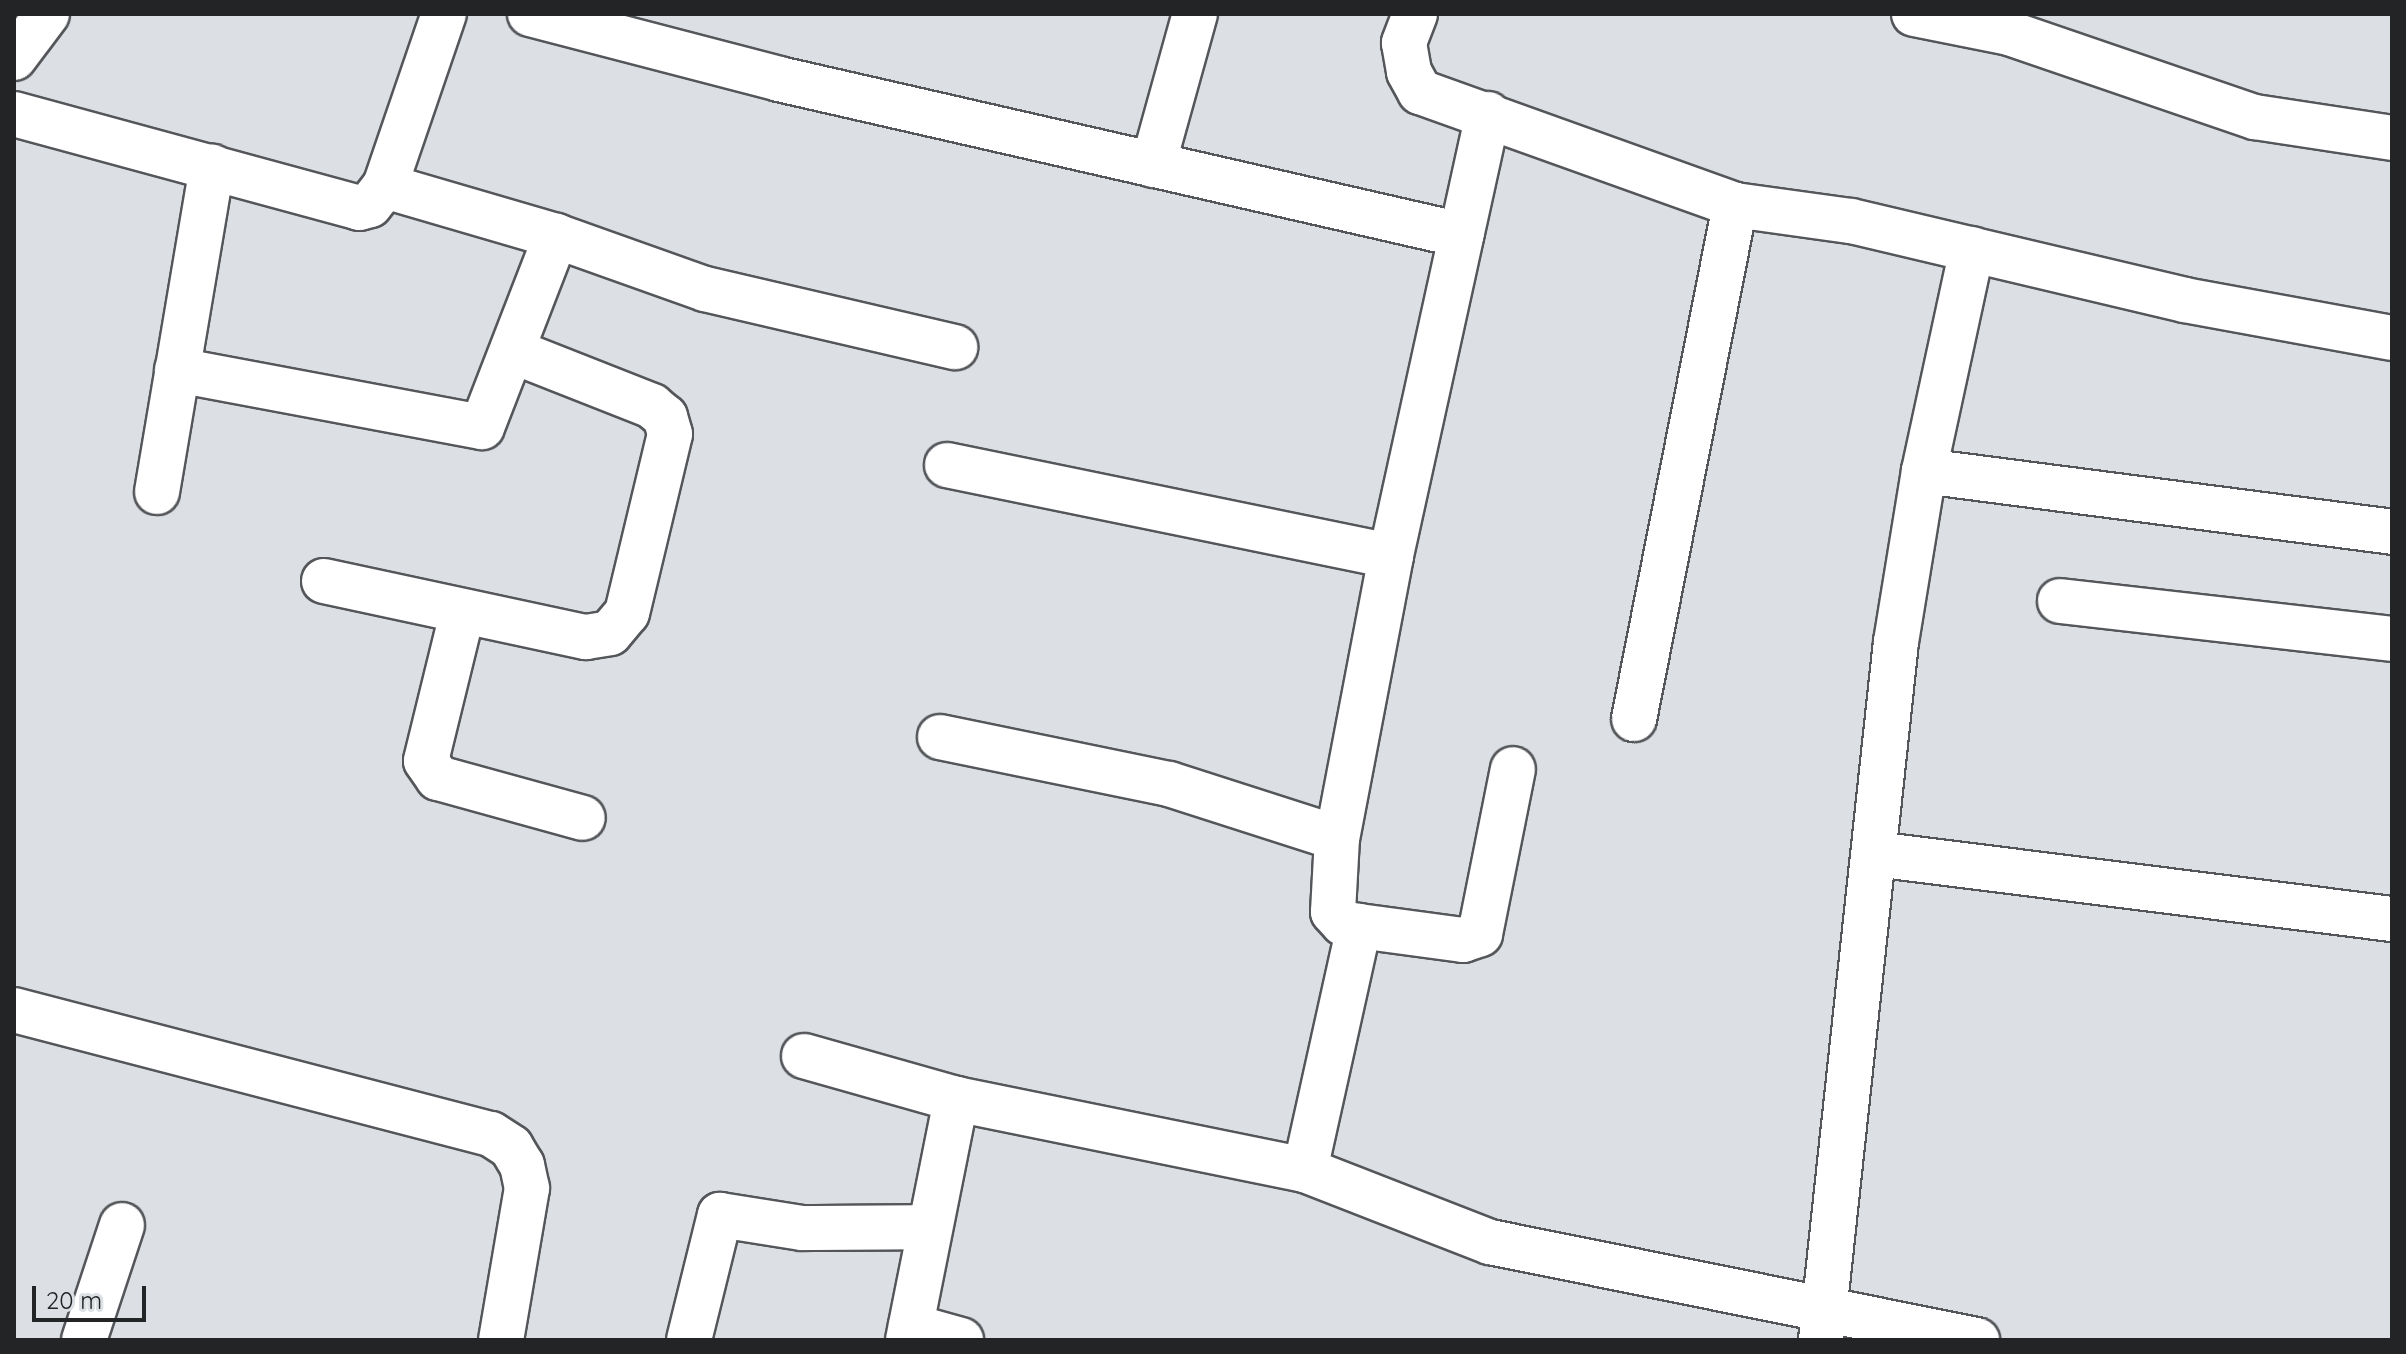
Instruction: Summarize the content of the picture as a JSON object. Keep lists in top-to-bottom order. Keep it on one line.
{"scale_bar":"20 m"}
